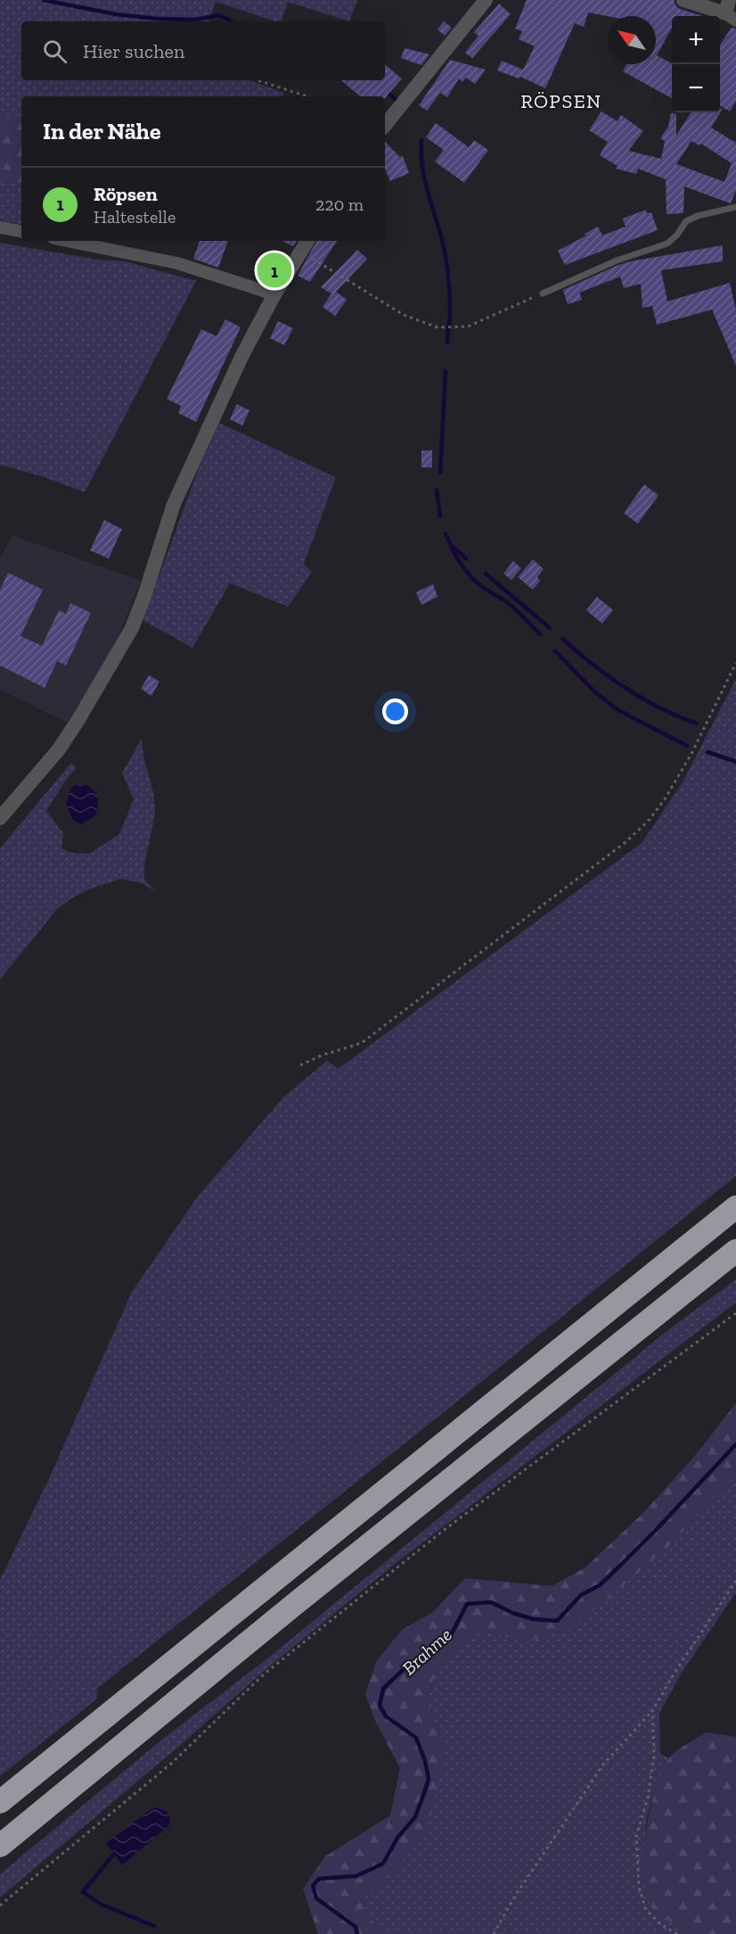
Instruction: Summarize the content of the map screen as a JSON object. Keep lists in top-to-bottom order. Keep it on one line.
{"districts":["RÖPSEN"],"water":["Brahme"],"north":"top left","page":{"map_buttons":["+","−"],"search":"Hier suchen","heading":"In der Nähe","list":[{"mark":"1","name":"Röpsen","note":"Haltestelle","value":"220 m"}],"pins":"1"}}
